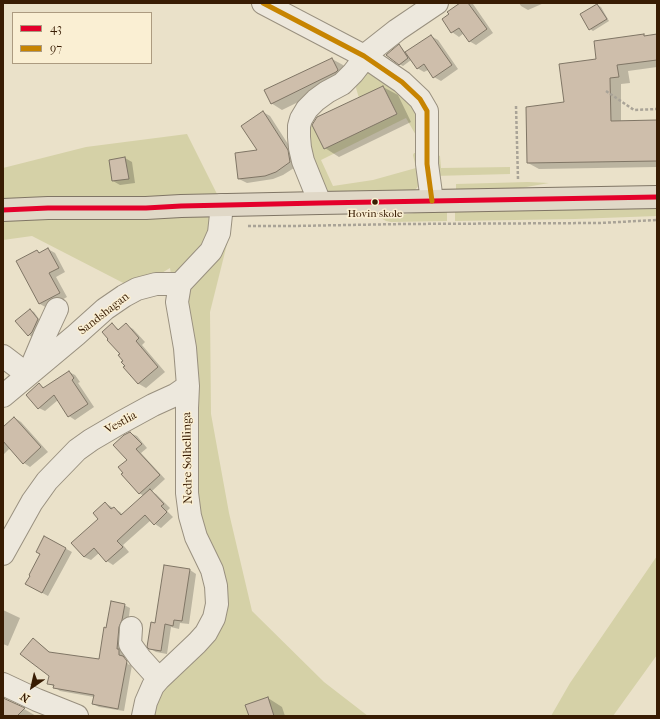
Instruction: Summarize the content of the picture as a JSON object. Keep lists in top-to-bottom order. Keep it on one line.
{"streets":{"street":["Sandshagan","Vestlia","Nedre Solhellinga"]},"crossings":[["Vestlia","Nedre Solhellinga"]],"places":["Hovin skole"],"lines":["transit line 97","transit line 43"],"legend":["43","97"],"north":"bottom left"}
